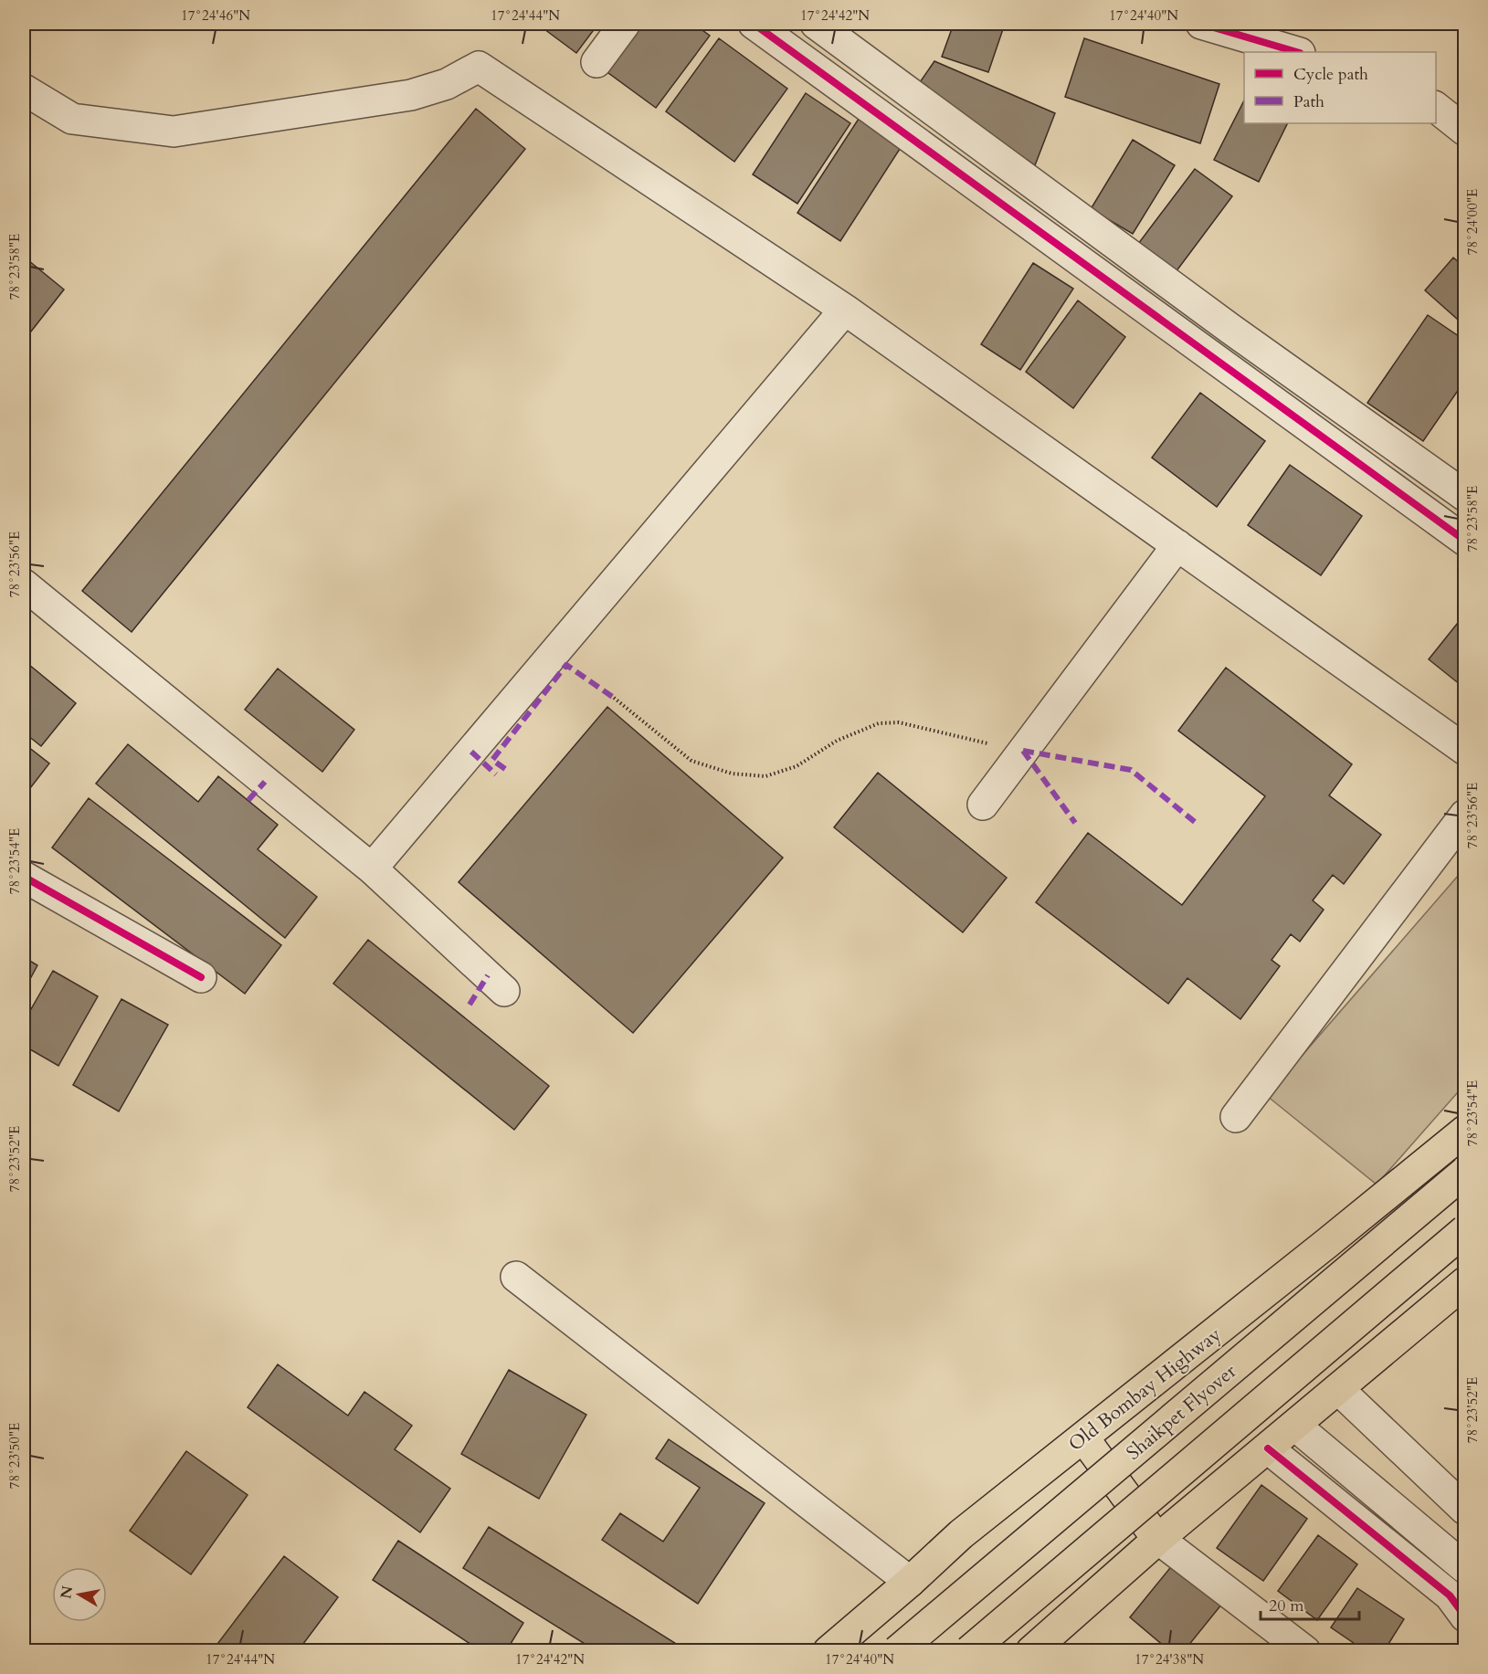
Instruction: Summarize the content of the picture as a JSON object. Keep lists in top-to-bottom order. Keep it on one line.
{"streets":{"main road":["Old Bombay Highway","Shaikpet Flyover"]},"legend":["Cycle path","Path"],"scale_bar":"20 m","north":"left","coordinates":["17°24'46\"N","17°24'44\"N","17°24'42\"N","17°24'40\"N","78°24'00\"E","78°23'58\"E","78°23'56\"E","78°23'54\"E","78°23'52\"E","78°23'50\"E","17°24'38\"N"]}
